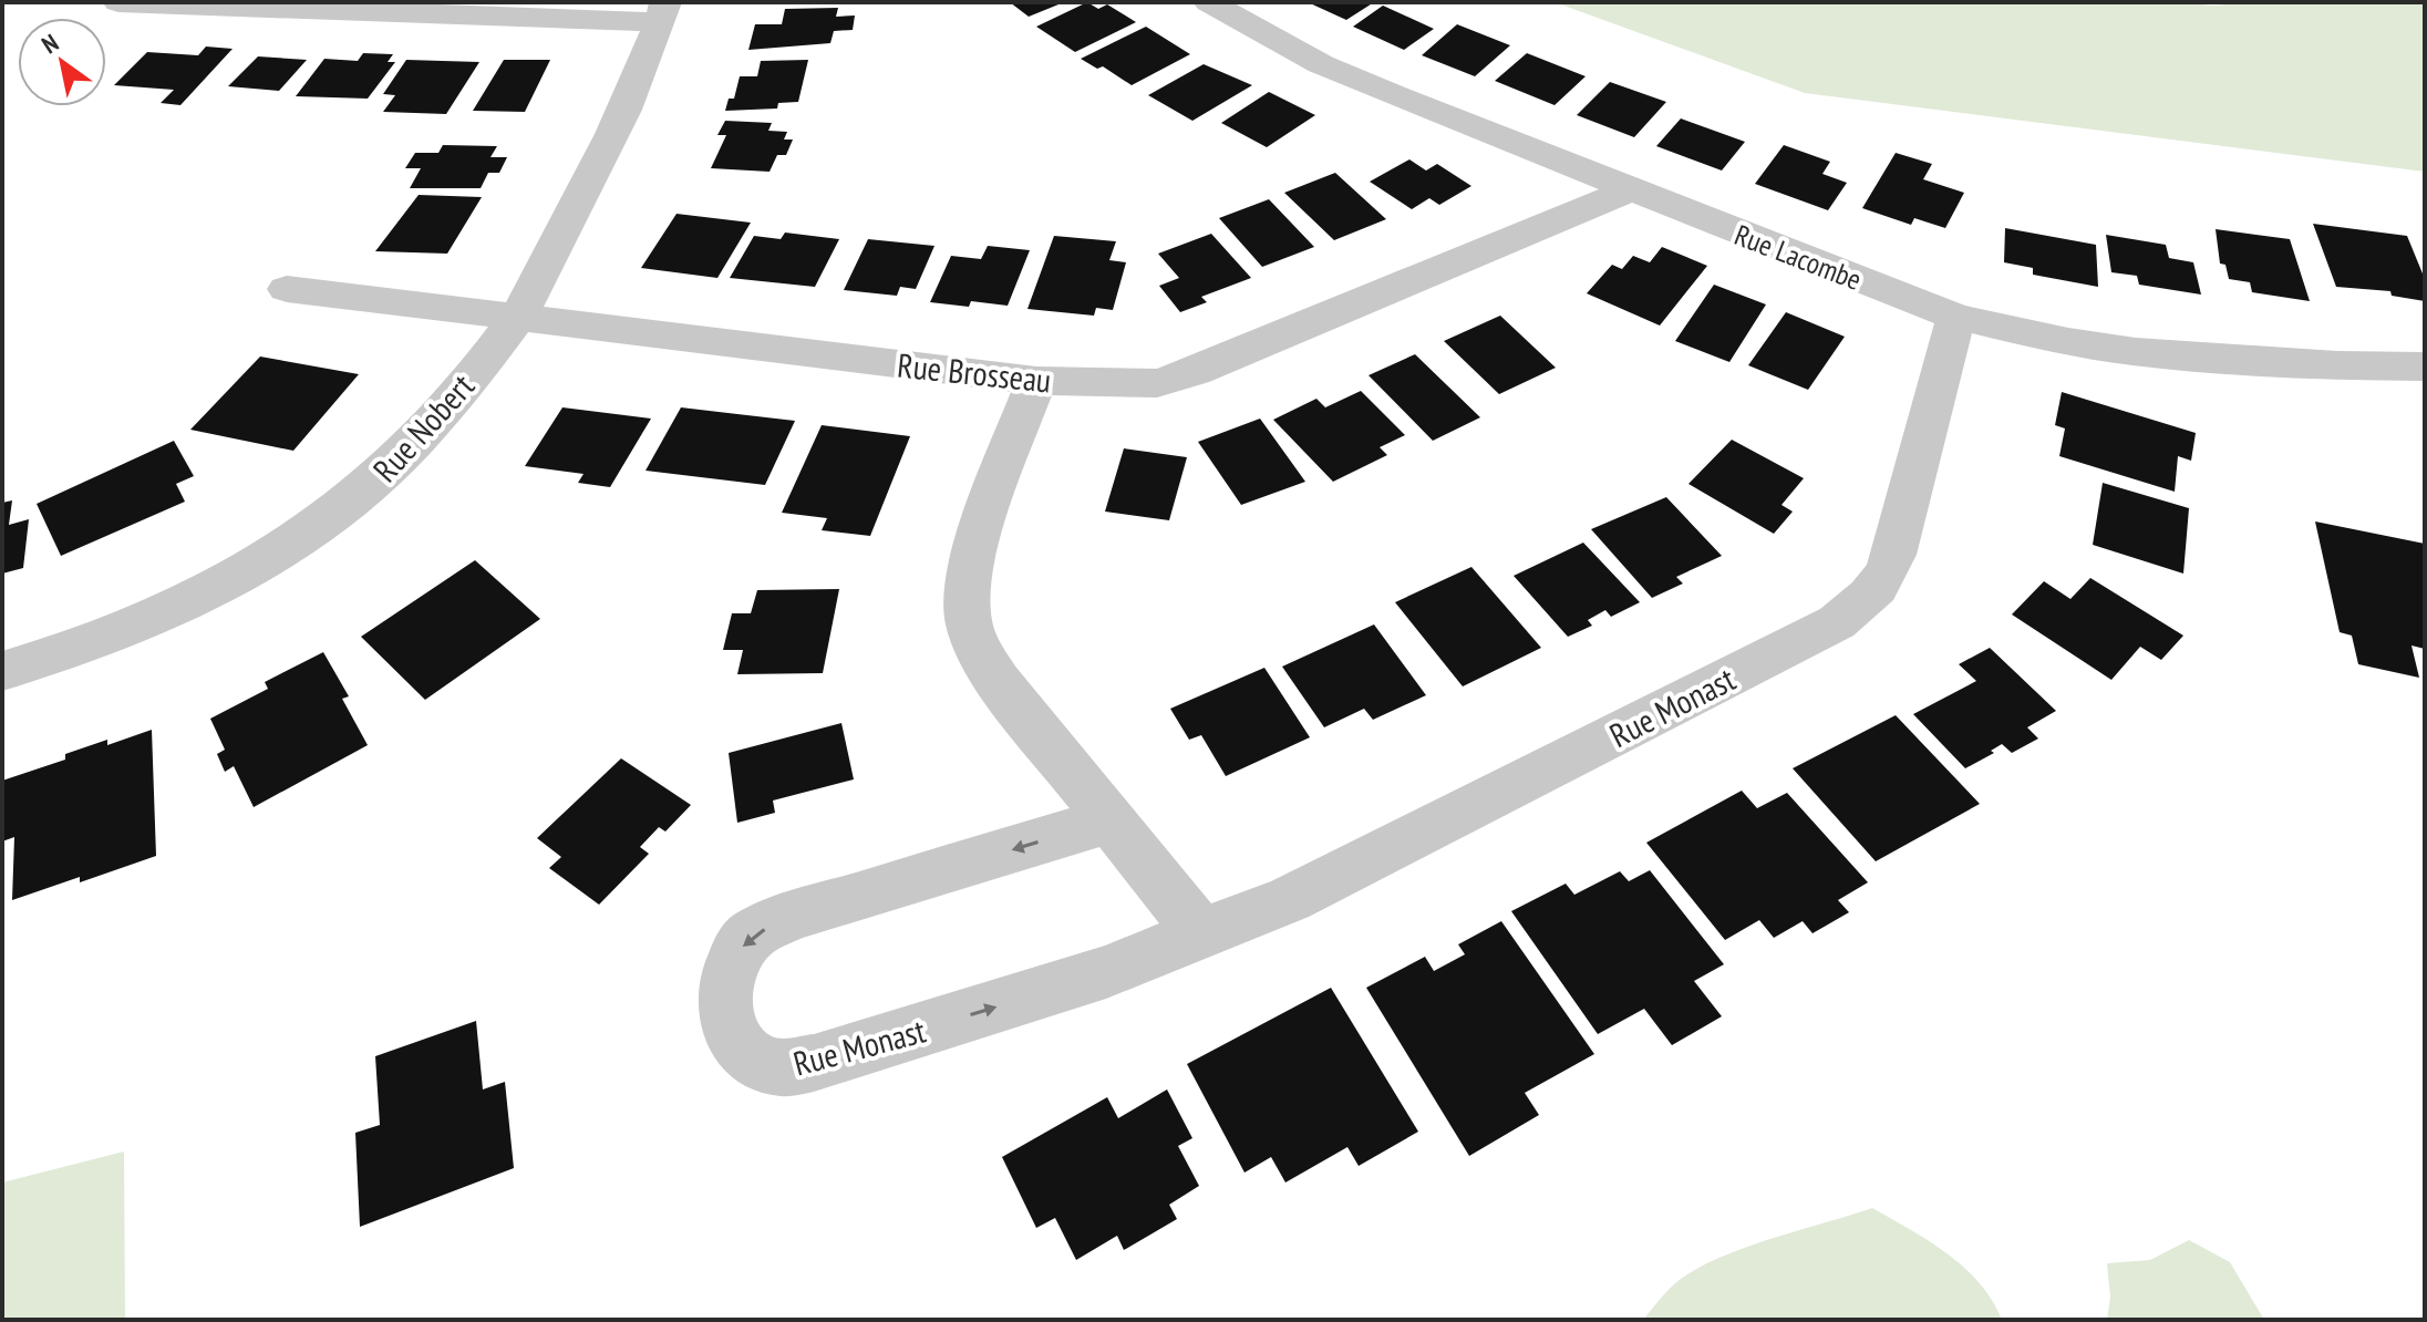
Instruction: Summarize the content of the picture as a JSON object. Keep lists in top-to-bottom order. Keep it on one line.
{"streets":{"street":["Rue Lacombe","Rue Brosseau","Rue Nobert","Rue Monast"]},"crossings":[["Rue Lacombe","Rue Brosseau"],["Rue Lacombe","Rue Monast"],["Rue Brosseau","Rue Nobert"]],"north":"top left"}
